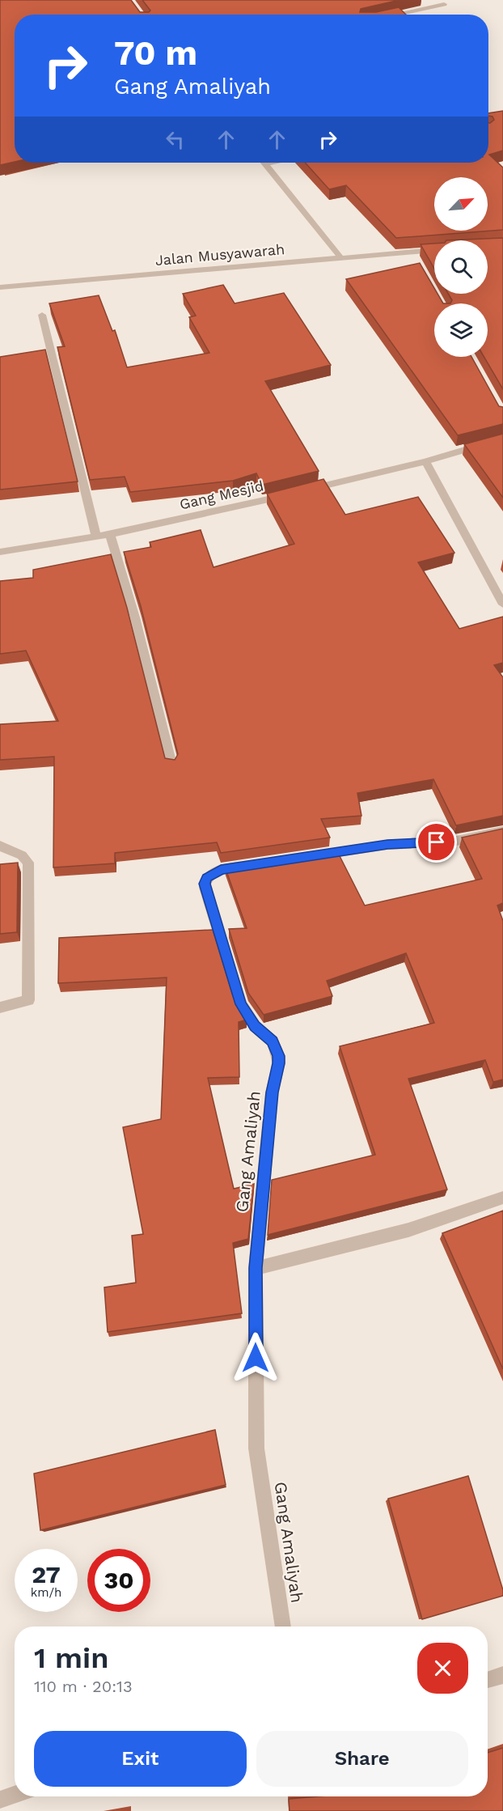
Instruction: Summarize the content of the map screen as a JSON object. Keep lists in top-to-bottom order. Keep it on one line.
{"streets":{"street":["Jalan Musyawarah","Gang Mesjid","Gang Amaliyah"]},"north":"top right","page":{"turn":["70 m","Gang Amaliyah"],"speed":"27 km/h","limit":"30","heading":["1 min","110 m · 20:13"],"buttons":["Exit","Share"]}}
